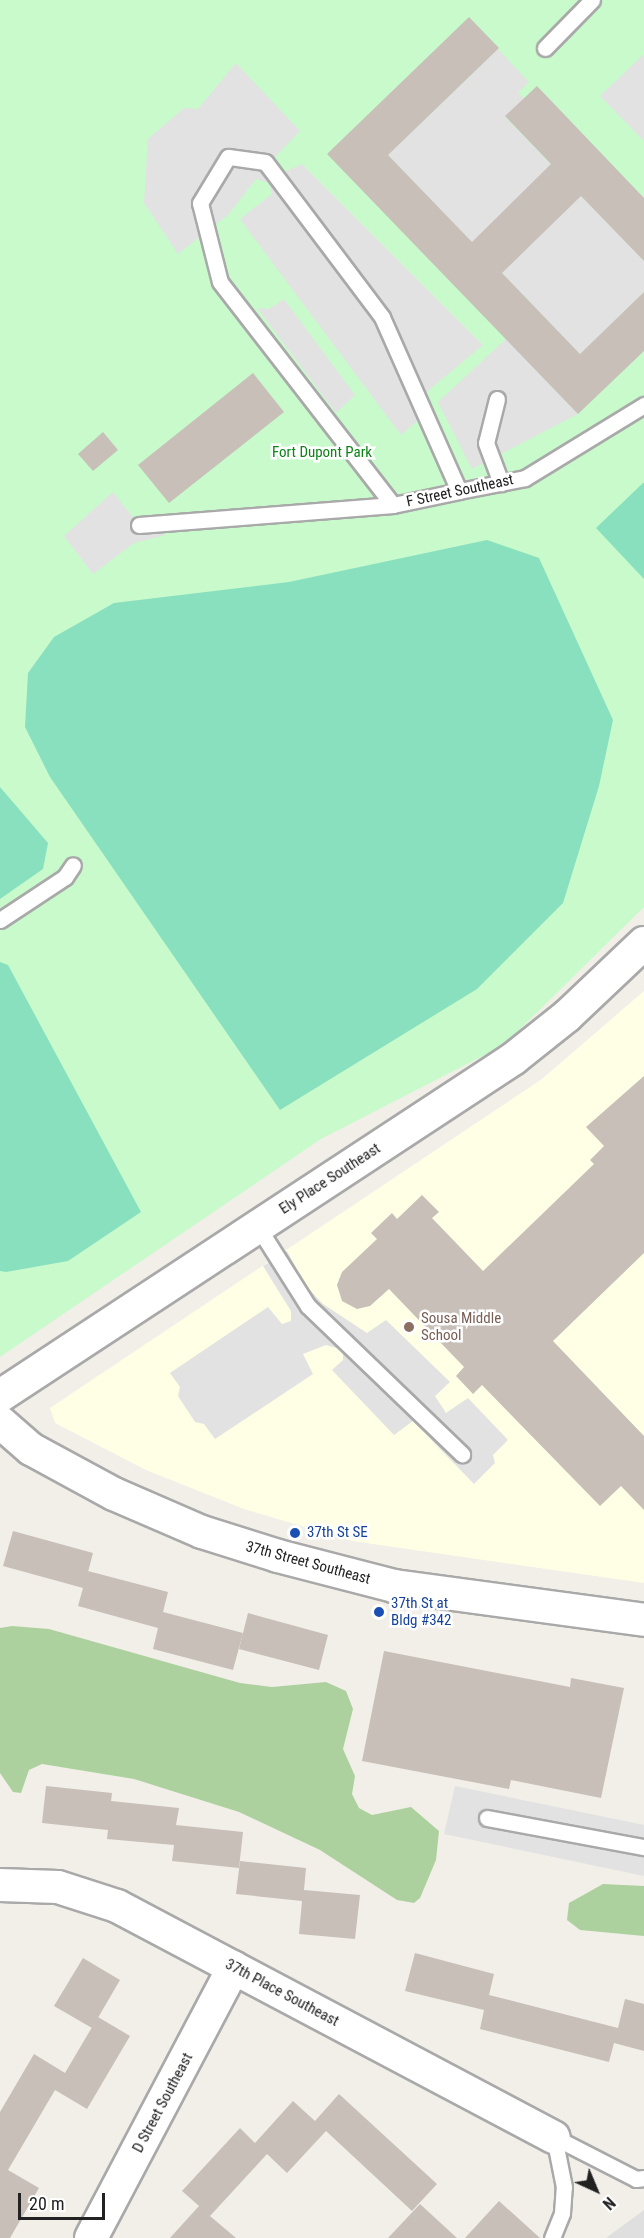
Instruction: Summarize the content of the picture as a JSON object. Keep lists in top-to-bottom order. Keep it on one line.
{"streets":{"street":["Ely Place Southeast","37th Street Southeast","37th Place Southeast","D Street Southeast"],"lane":["F Street Southeast"]},"crossings":[["37th Place Southeast","D Street Southeast"]],"parks":["Fort Dupont Park"],"places":["Sousa Middle School","37th St SE","37th St at Bldg #342"],"scale_bar":"20 m","north":"bottom right"}
